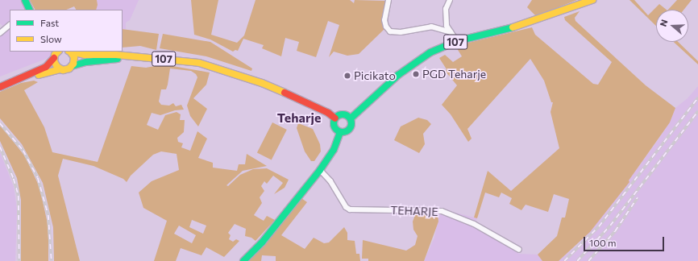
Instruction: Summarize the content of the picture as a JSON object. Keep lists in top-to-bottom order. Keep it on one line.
{"streets":{"main road":["107"],"street":["TEHARJE"]},"districts":["Teharje"],"places":["PGD Teharje","Picikato"],"legend":["Fast","Slow"],"scale_bar":"100 m","north":"left"}
